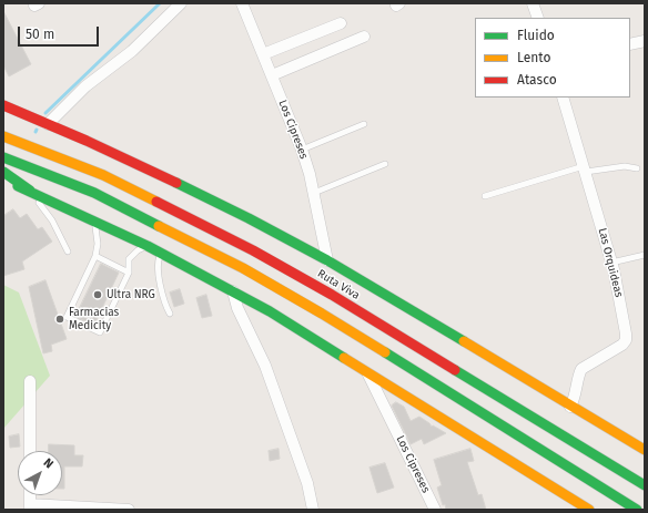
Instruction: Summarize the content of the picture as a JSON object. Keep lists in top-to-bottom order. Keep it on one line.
{"streets":{"main road":["Ruta Viva"],"street":["Los Cipreses","Las Orquideas"]},"crossings":[["Los Cipreses","Ruta Viva"],["Las Orquideas","Ruta Viva"]],"places":["Ultra NRG","Farmacias Medicity"],"legend":["Fluido","Lento","Atasco"],"scale_bar":"50 m","north":"top right"}
